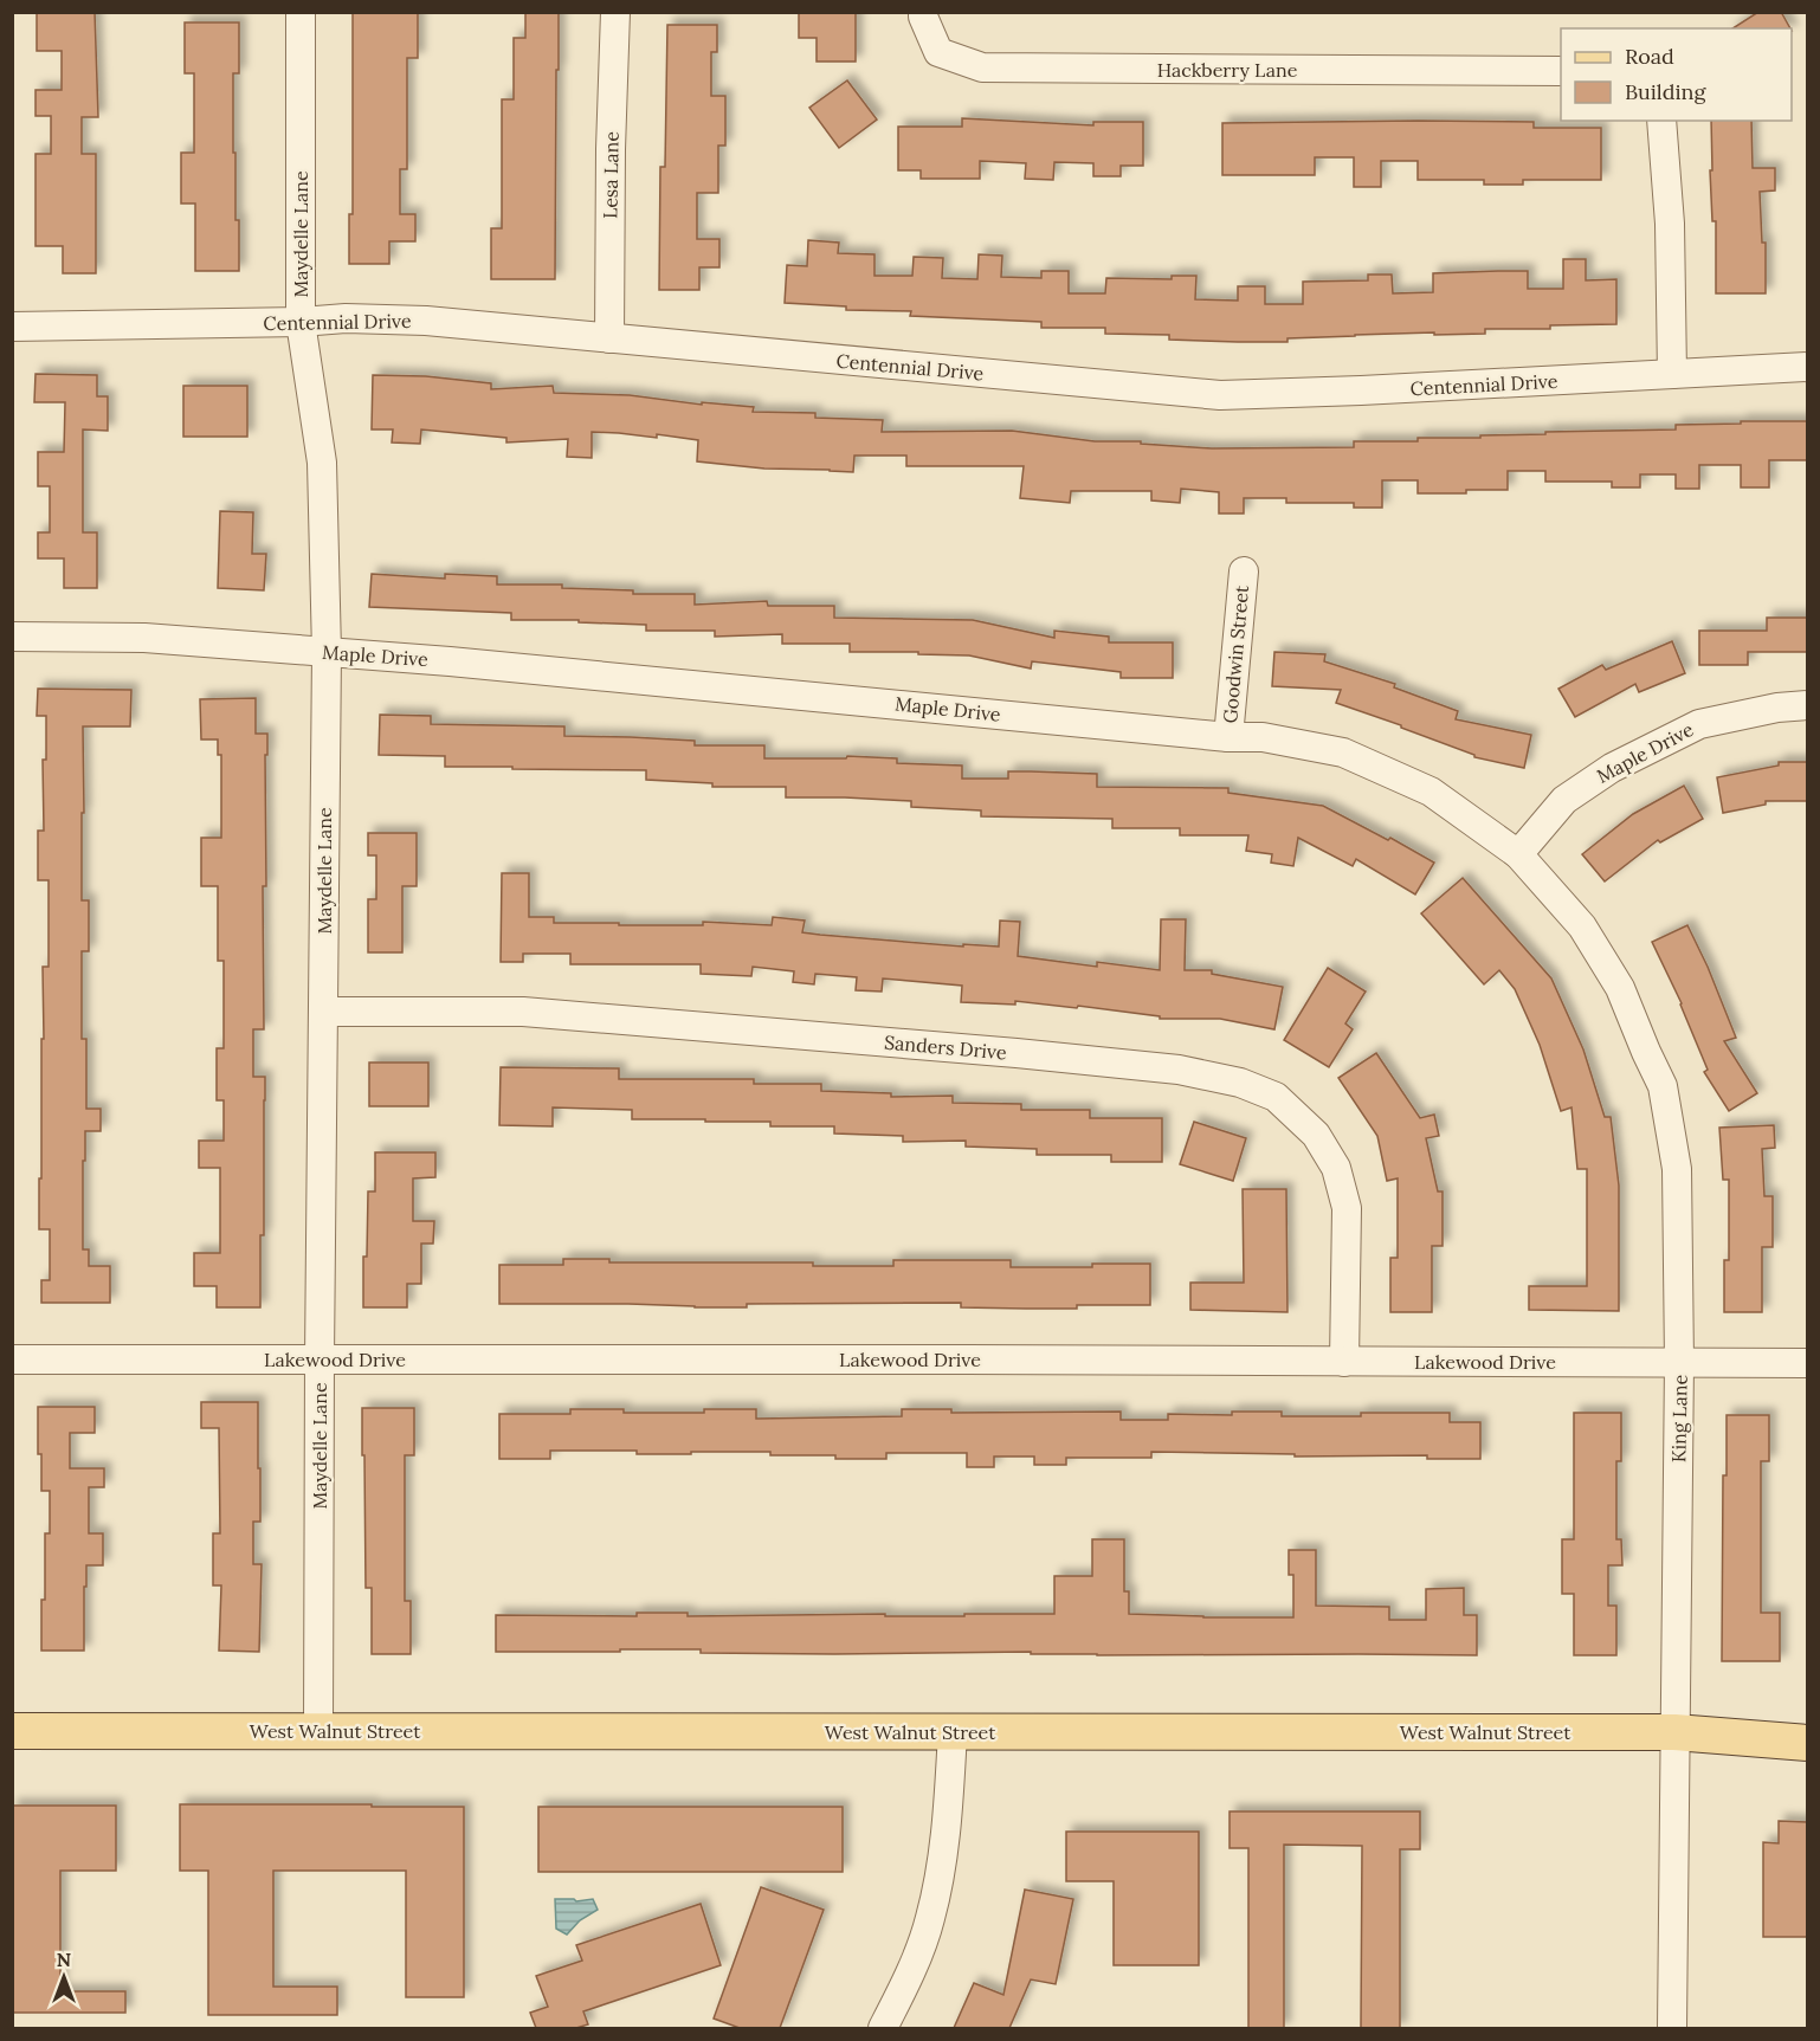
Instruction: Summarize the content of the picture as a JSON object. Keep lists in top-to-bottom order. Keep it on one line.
{"streets":{"main road":["West Walnut Street"],"street":["Hackberry Lane","Lesa Lane","Maydelle Lane","Centennial Drive","Goodwin Street","Maple Drive","Sanders Drive","Lakewood Drive","King Lane"]},"crossings":[["Lesa Lane","Centennial Drive"],["Maydelle Lane","Centennial Drive"],["Maydelle Lane","Maple Drive"],["Maydelle Lane","Sanders Drive"],["Maydelle Lane","Lakewood Drive"],["Maydelle Lane","West Walnut Street"],["Goodwin Street","Maple Drive"],["Maple Drive","King Lane"],["Sanders Drive","Lakewood Drive"],["Lakewood Drive","King Lane"],["King Lane","West Walnut Street"]],"legend":["Road","Building"],"north":"top"}
